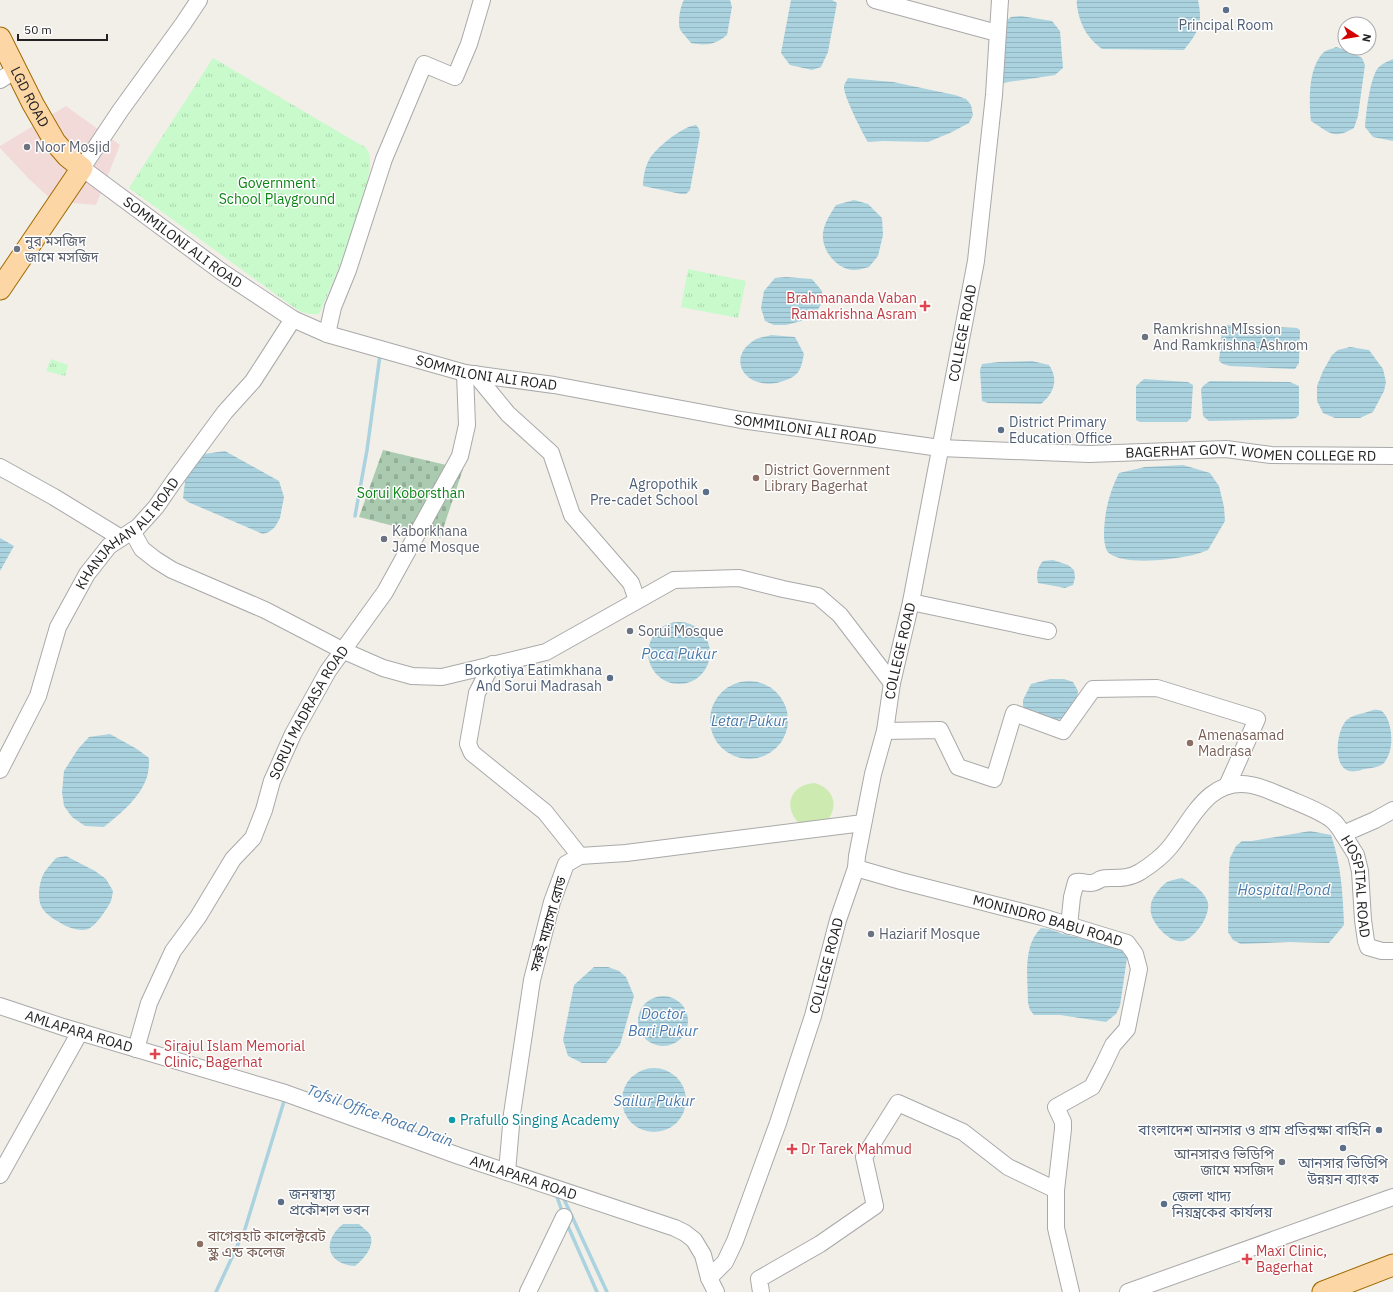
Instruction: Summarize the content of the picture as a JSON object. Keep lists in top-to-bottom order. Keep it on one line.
{"streets":{"main road":["LGD ROAD"],"street":["SOMMILONI ALI ROAD","COLLEGE ROAD","BAGERHAT GOVT. WOMEN COLLEGE RD","KHANJAHAN ALI ROAD","SORUI MADRASA ROAD","HOSPITAL ROAD","MONINDRO BABU ROAD","সরুই মাদ্রাসা রোড","AMLAPARA ROAD"]},"crossings":[["LGD ROAD","SOMMILONI ALI ROAD"],["SOMMILONI ALI ROAD","COLLEGE ROAD"],["SOMMILONI ALI ROAD","BAGERHAT GOVT. WOMEN COLLEGE RD"],["SOMMILONI ALI ROAD","KHANJAHAN ALI ROAD"],["SOMMILONI ALI ROAD","SORUI MADRASA ROAD"],["COLLEGE ROAD","BAGERHAT GOVT. WOMEN COLLEGE RD"],["COLLEGE ROAD","MONINDRO BABU ROAD"],["COLLEGE ROAD","AMLAPARA ROAD"],["SORUI MADRASA ROAD","AMLAPARA ROAD"],["সরুই মাদ্রাসা রোড","AMLAPARA ROAD"]],"water":["Poca Pukur","Letar Pukur","Hospital Pond","Doctor Bari Pukur","Sailur Pukur","Tofsil Office Road Drain"],"parks":["Government School Playground","Sorui Koborsthan"],"places":{"other":["Principal Room","Noor Mosjid","নুর মসজিদ জামে মসজিদ","Ramkrishna MIssion And Ramkrishna Ashrom","District Primary Education Office","District Government Library Bagerhat","Agropothik Pre-cadet School","Kaborkhana Jame Mosque","Sorui Mosque","Borkotiya Eatimkhana And Sorui Madrasah","Amenasamad Madrasa","Haziarif Mosque","Prafullo Singing Academy","বাংলাদেশ আনসার ও গ্রাম প্রতিরক্ষা বাহিনি","আনসার ভিডিপি উন্নয়ন ব্যাংক","আনসারও ভিডিপি জামে মসজিদ","জনস্বাস্থ্য প্রকৌশল ভবন","জেলা খাদ্য নিয়ন্ত্রকের কার্যলয়","বাগেরহাট কালেক্টরেট স্কুল এন্ড কলেজ"],"health":["Brahmananda Vaban Ramakrishna Asram","Sirajul Islam Memorial Clinic, Bagerhat","Dr Tarek Mahmud","Maxi Clinic, Bagerhat"]},"scale_bar":"50 m","north":"right"}
